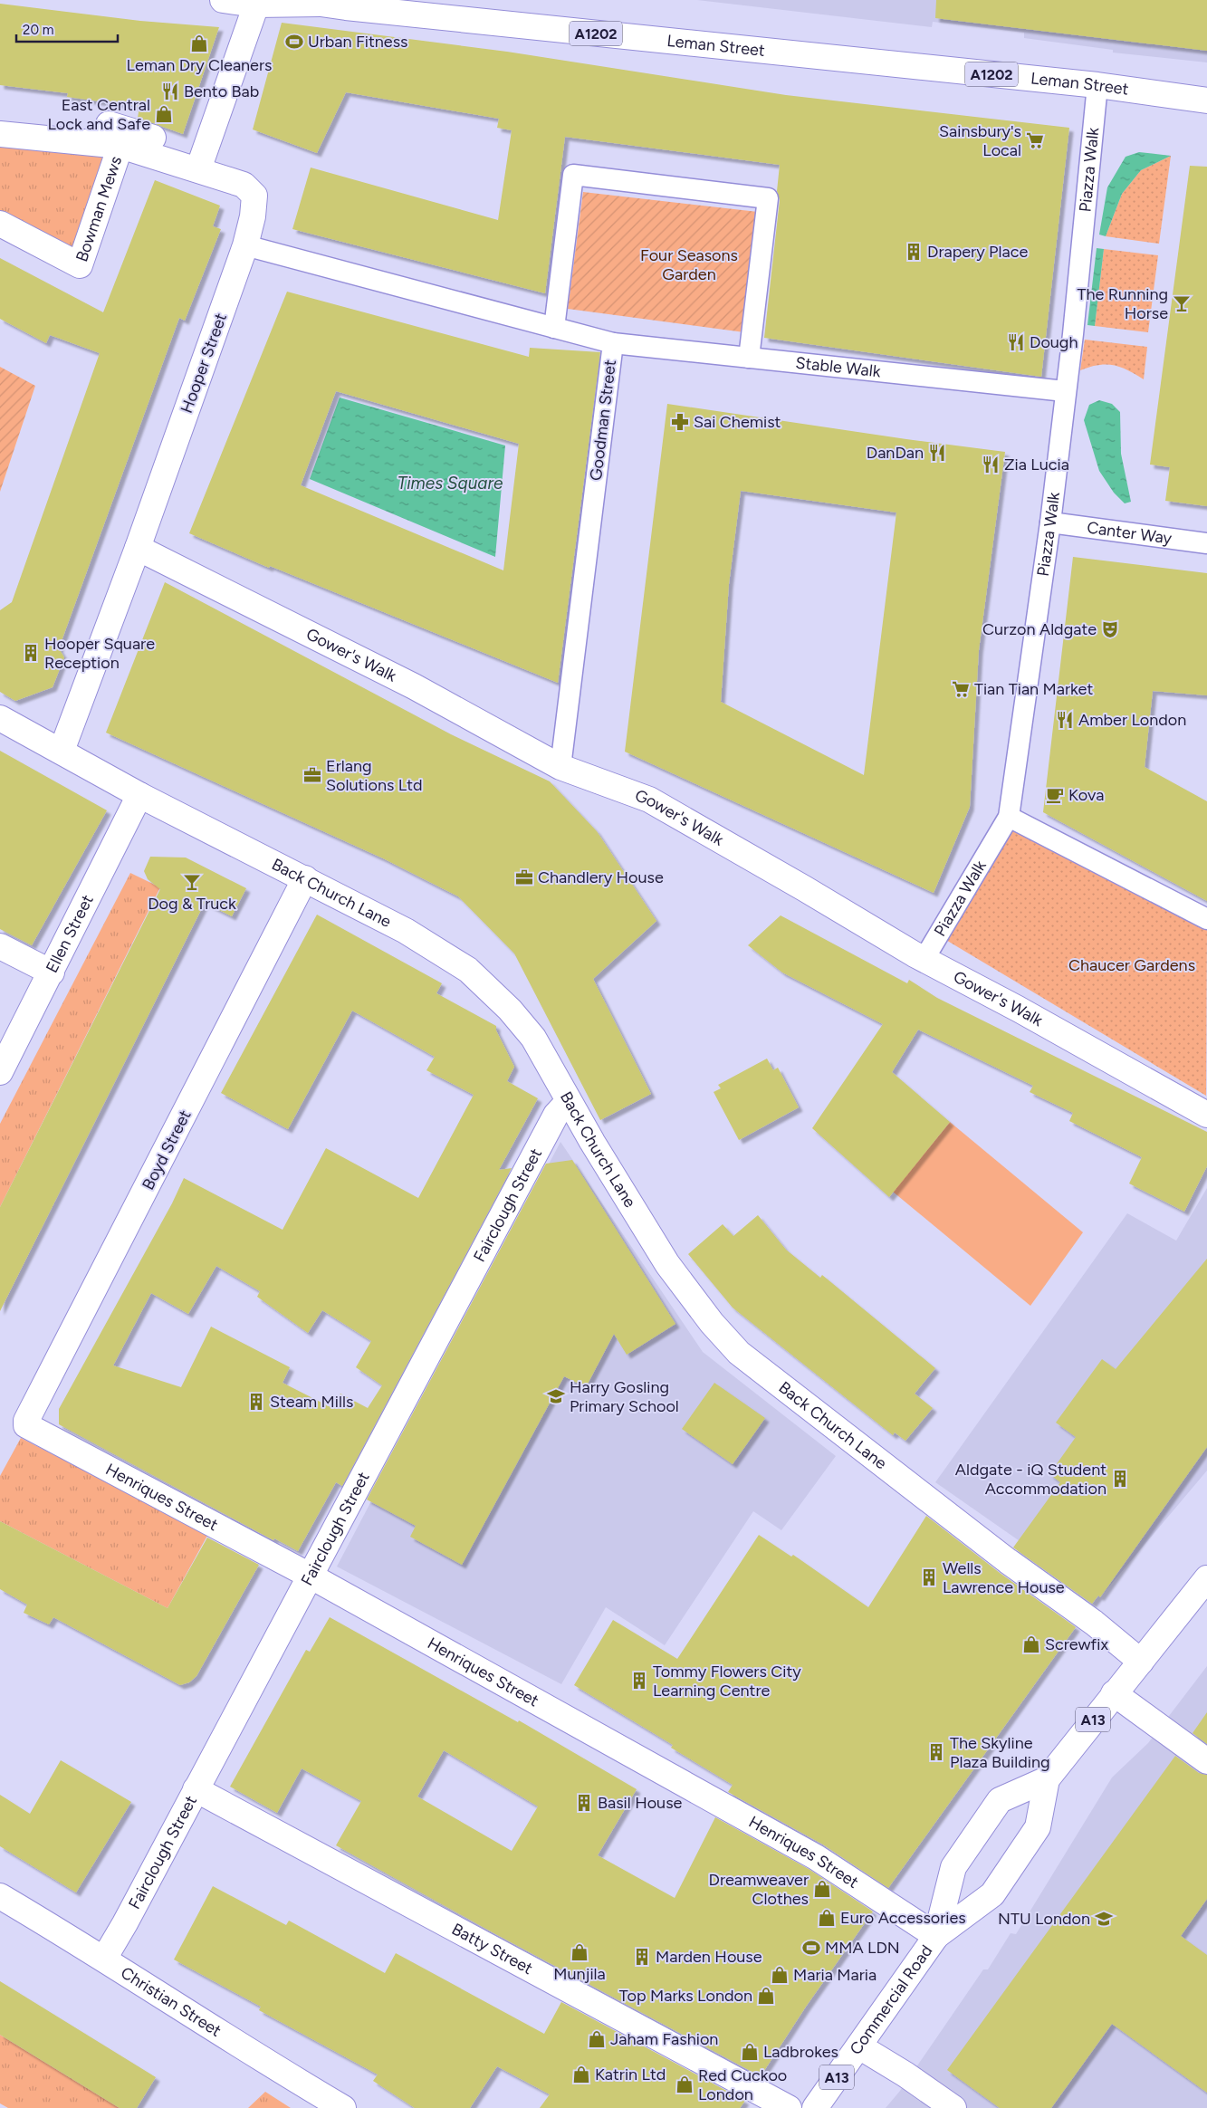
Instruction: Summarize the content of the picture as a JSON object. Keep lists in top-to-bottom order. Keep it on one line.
{"streets":{"main road":["A1202","Leman Street","Bowman Mews","Hooper Street","Gower's Walk","Back Church Lane","Ellen Street","Boyd Street","Fairclough Street","Henriques Street","A13","Batty Street","Commercial Road","Christian Street"],"street":["Piazza Walk","Stable Walk","Goodman Street","Canter Way"]},"crossings":[["Leman Street","Piazza Walk"],["Piazza Walk","Stable Walk"],["Piazza Walk","Canter Way"],["Piazza Walk","Gower's Walk"],["Bowman Mews","Hooper Street"],["Hooper Street","Goodman Street"],["Hooper Street","Gower's Walk"],["Hooper Street","Back Church Lane"],["Stable Walk","Goodman Street"],["Goodman Street","Gower's Walk"],["Back Church Lane","Ellen Street"],["Back Church Lane","Boyd Street"],["Back Church Lane","Fairclough Street"],["Back Church Lane","Commercial Road"],["Boyd Street","Henriques Street"],["Fairclough Street","Henriques Street"],["Fairclough Street","Batty Street"],["Fairclough Street","Christian Street"],["Henriques Street","Commercial Road"]],"water":["Times Square"],"parks":["Four Seasons Garden","Chaucer Gardens"],"places":{"sports":["Urban Fitness","MMA LDN"],"shop":["Leman Dry Cleaners","East Central Lock and Safe","Screwfix","Dreamweaver Clothes","Euro Accessories","Munjila","Maria Maria","Top Marks London","Jaham Fashion","Ladbrokes","Katrin Ltd","Red Cuckoo London"],"restaurant":["Bento Bab","Dough","DanDan","Zia Lucia","Amber London"],"supermarket":["Sainsbury's Local","Tian Tian Market"],"building":["Drapery Place","Hooper Square Reception","Steam Mills","Aldgate - iQ Student Accommodation","Wells Lawrence House","Tommy Flowers City Learning Centre","The Skyline Plaza Building","Basil House","Marden House"],"bar":["The Running Horse","Dog & Truck"],"pharmacy":["Sai Chemist"],"theatre":["Curzon Aldgate"],"office":["Erlang Solutions Ltd","Chandlery House"],"cafe":["Kova"],"school or university":["Harry Gosling Primary School","NTU London"]},"scale_bar":"20 m"}
